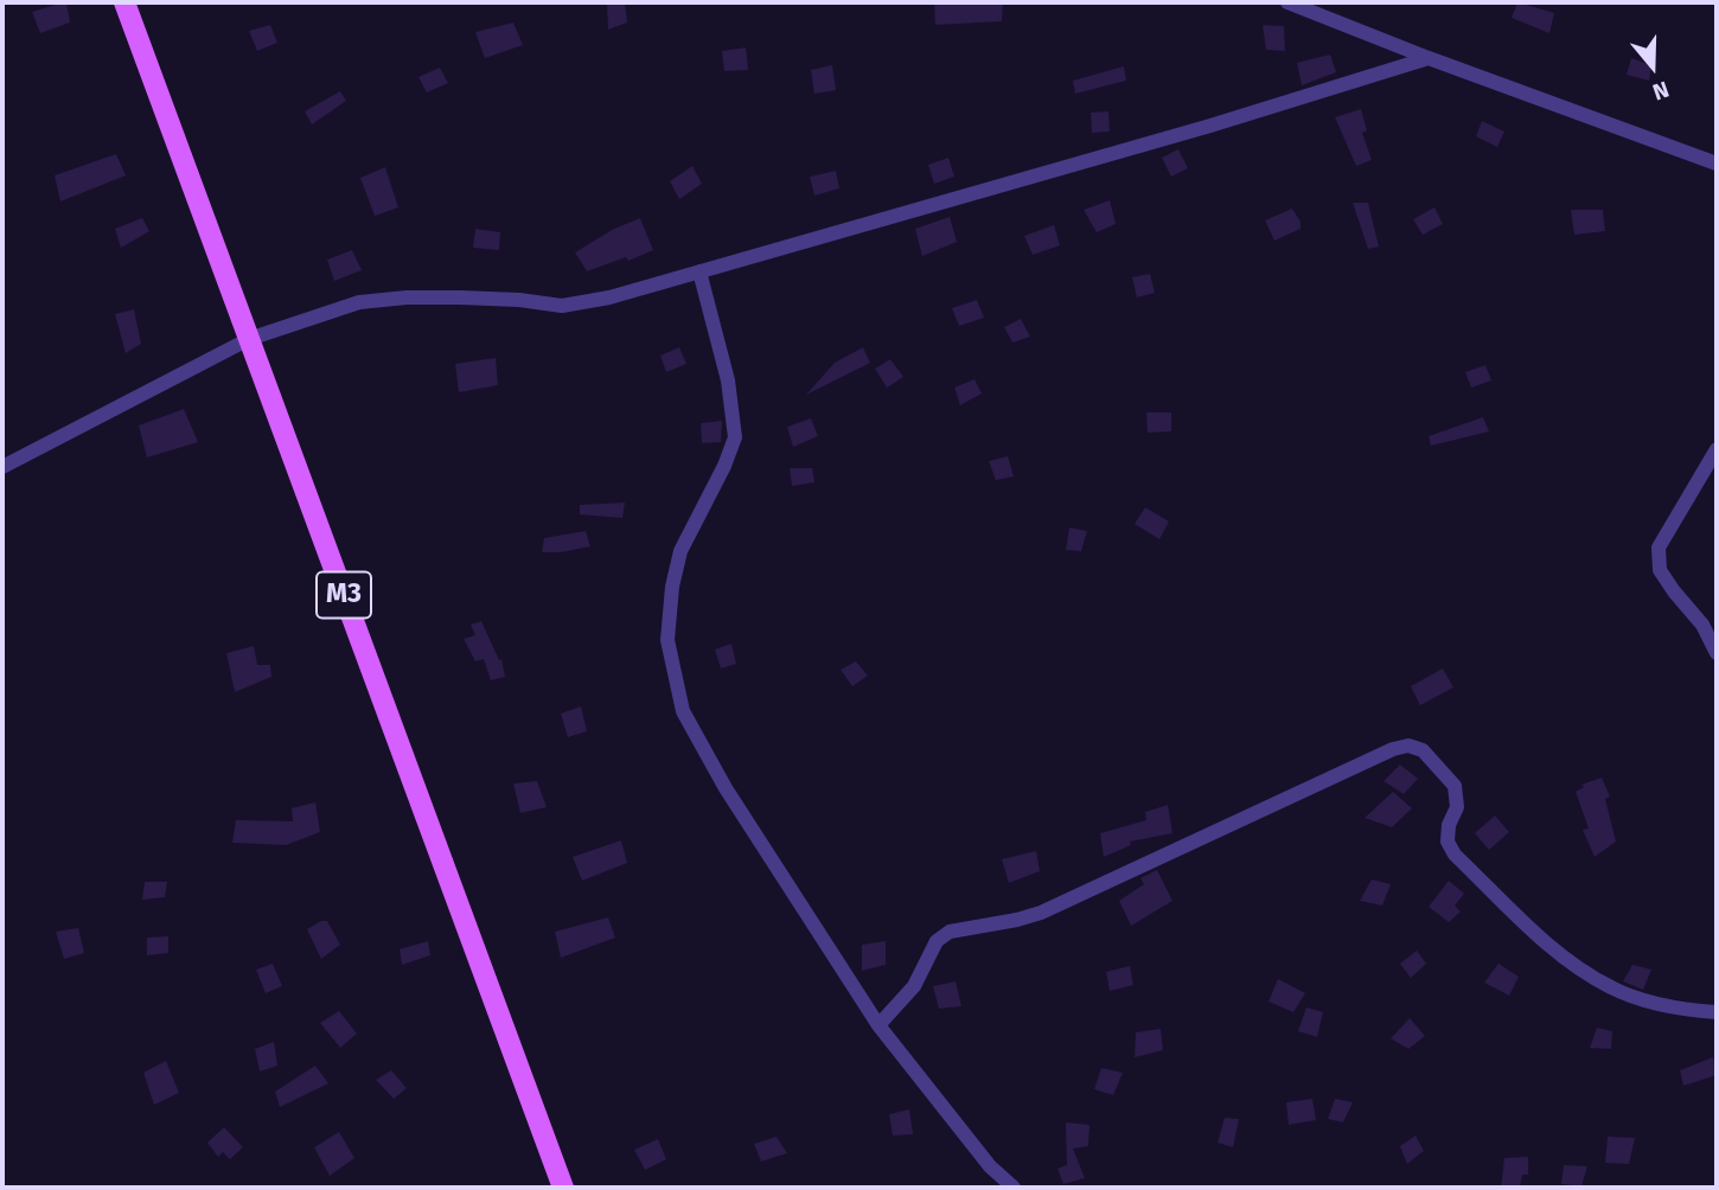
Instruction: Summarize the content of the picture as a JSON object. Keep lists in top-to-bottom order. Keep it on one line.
{"streets":{"main road":["M3"]},"north":"bottom"}
